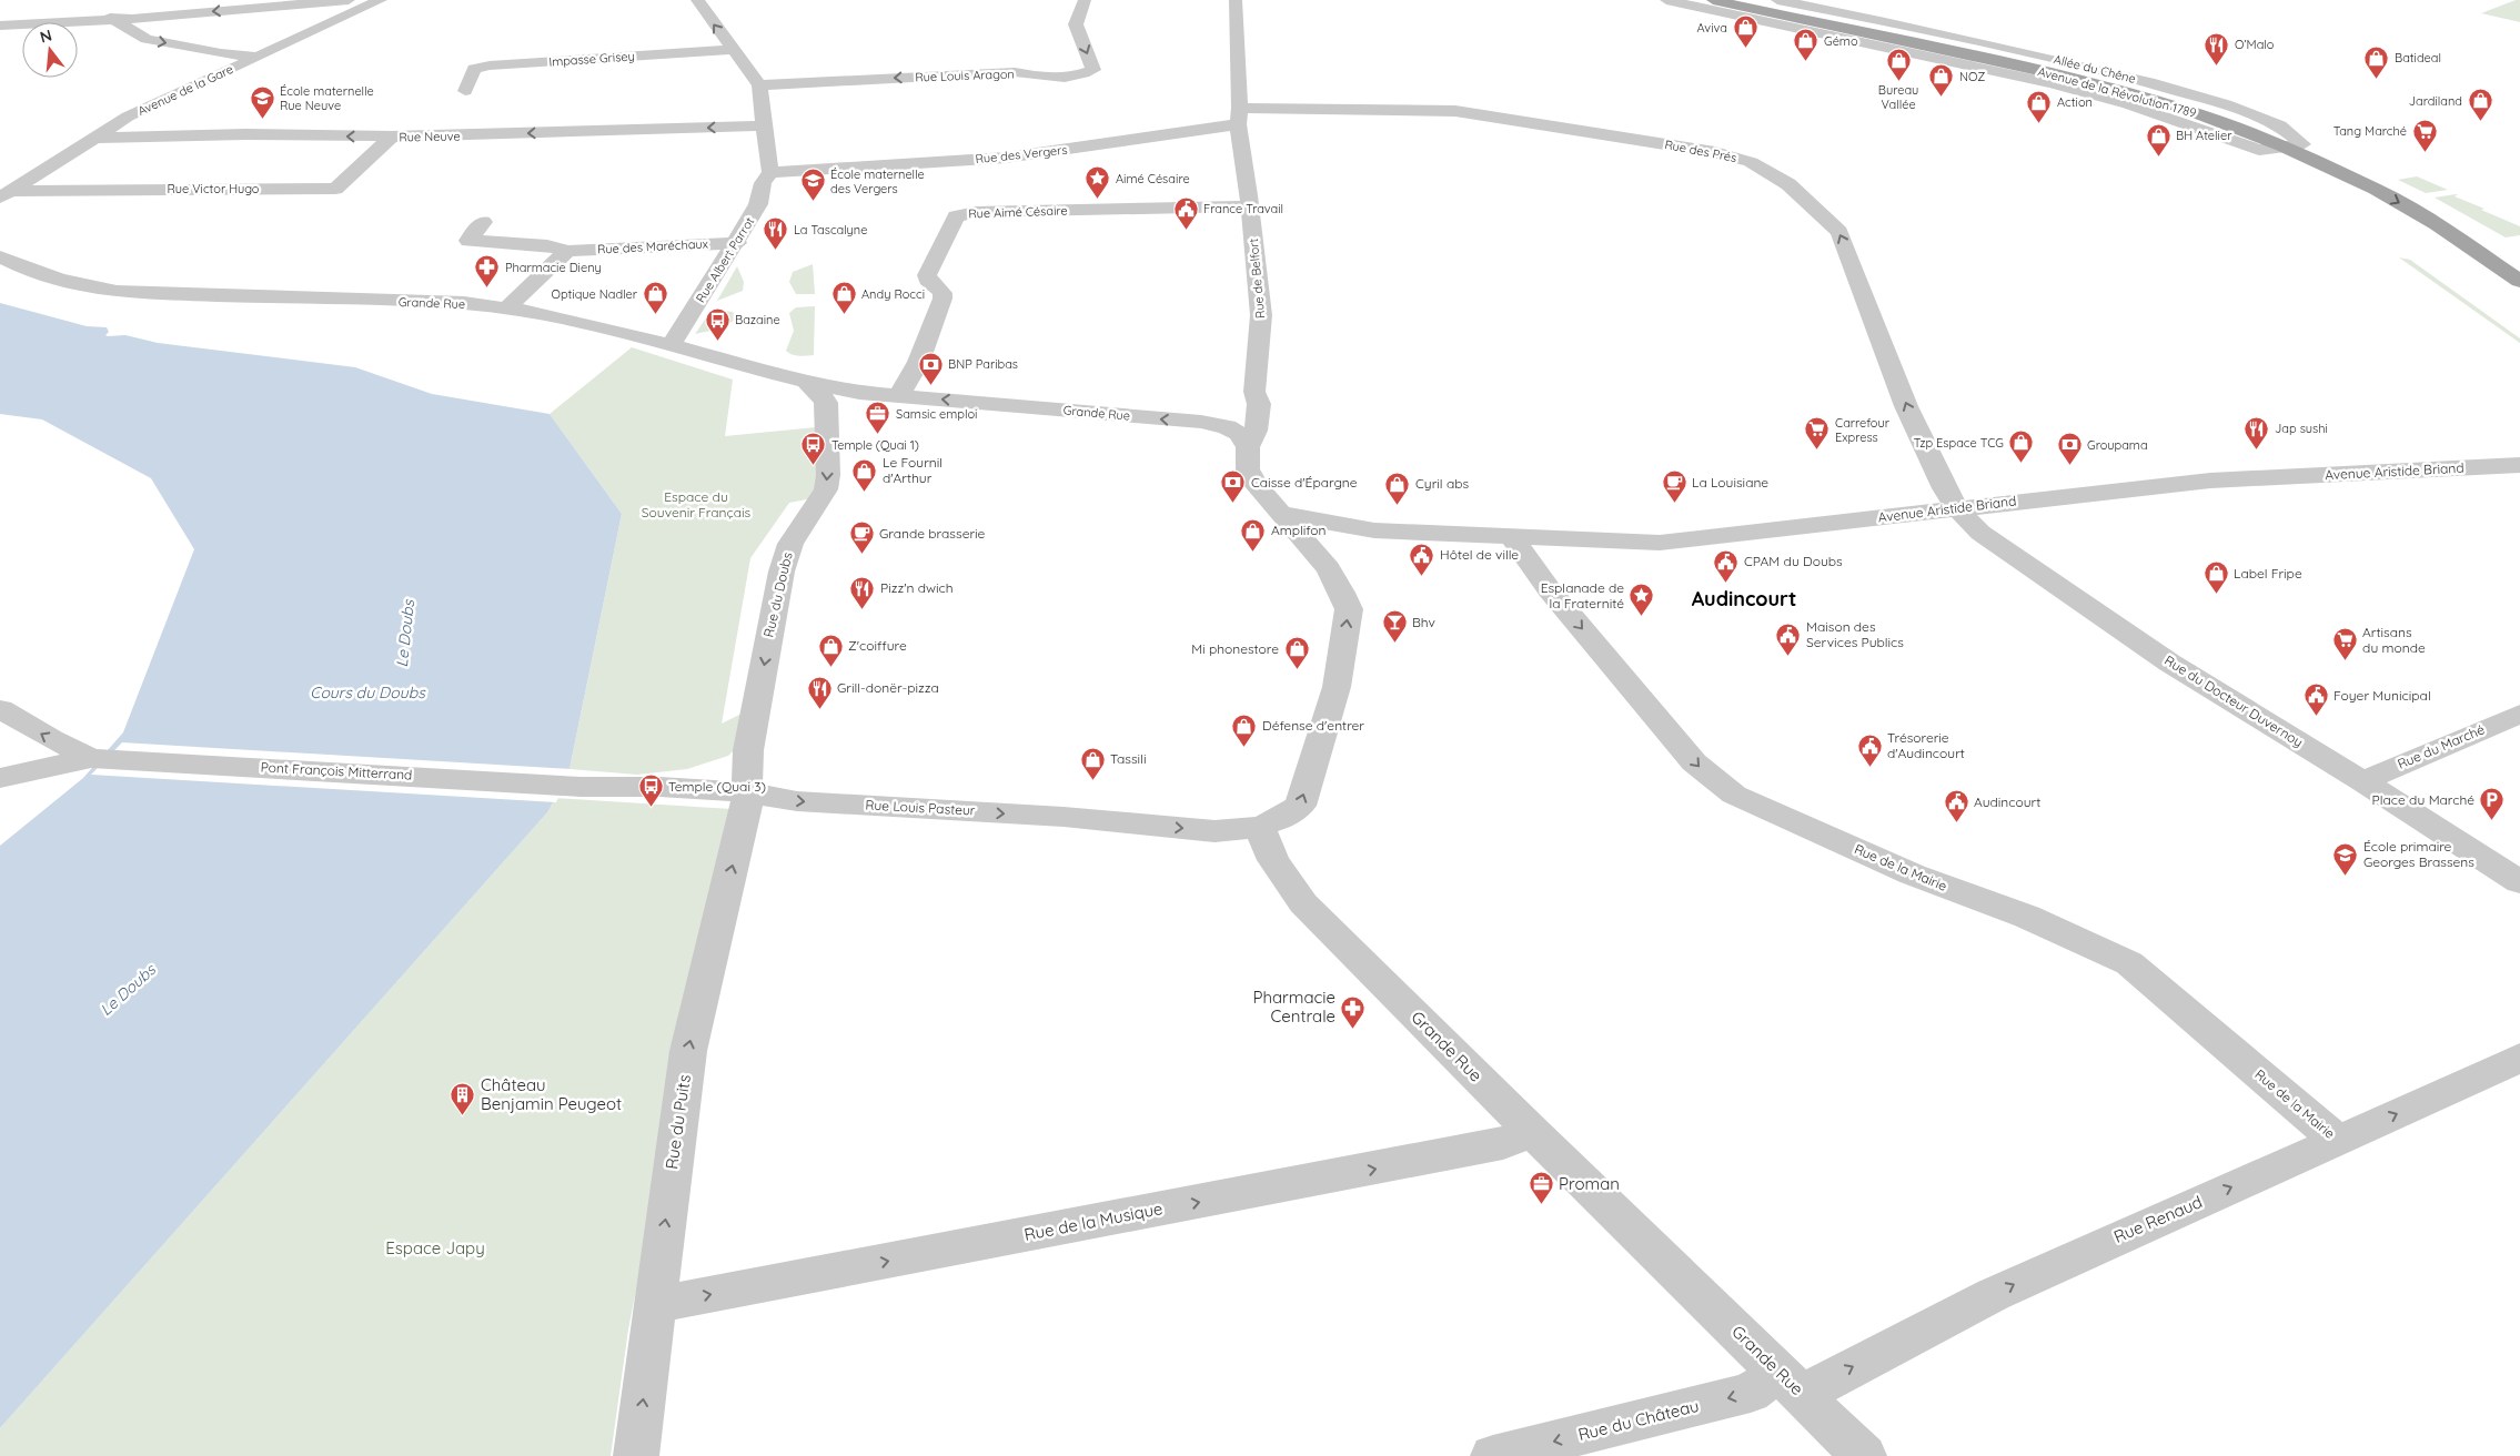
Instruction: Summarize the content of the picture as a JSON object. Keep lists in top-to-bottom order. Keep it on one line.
{"streets":{"main road":["Avenue de la Révolution 1789"],"street":["Impasse Grisey","Allée du Chêne","Rue Louis Aragon","Avenue de la Gare","Rue Neuve","Rue des Prés","Rue des Vergers","Rue Victor Hugo","Rue Aimé Césaire","Rue des Maréchaux","Rue Albert Parrot","Rue de Belfort","Grande Rue","Avenue Aristide Briand","Rue du Doubs","Rue du Docteur Duvernoy","Rue du Marché","Pont François Mitterrand","Rue Louis Pasteur","Rue de la Mairie","Rue du Puits","Rue Renaud","Rue de la Musique","Rue du Château"]},"crossings":[["Impasse Grisey","Rue Albert Parrot"],["Allée du Chêne","Avenue de la Révolution 1789"],["Rue Louis Aragon","Rue Albert Parrot"],["Avenue de la Gare","Rue Neuve"],["Avenue de la Gare","Rue Victor Hugo"],["Rue Neuve","Rue Victor Hugo"],["Rue Neuve","Rue Albert Parrot"],["Rue des Prés","Rue des Vergers"],["Rue des Prés","Rue de Belfort"],["Rue des Prés","Avenue Aristide Briand"],["Rue des Prés","Rue du Docteur Duvernoy"],["Rue des Vergers","Rue Albert Parrot"],["Rue des Vergers","Rue de Belfort"],["Rue Aimé Césaire","Rue de Belfort"],["Rue Aimé Césaire","Grande Rue"],["Rue des Maréchaux","Rue Albert Parrot"],["Rue Albert Parrot","Grande Rue"],["Rue de Belfort","Grande Rue"],["Grande Rue","Rue du Doubs"],["Grande Rue","Rue Louis Pasteur"],["Grande Rue","Rue Renaud"],["Grande Rue","Rue de la Musique"],["Grande Rue","Rue du Château"],["Avenue Aristide Briand","Rue du Docteur Duvernoy"],["Avenue Aristide Briand","Rue de la Mairie"],["Rue du Doubs","Rue Louis Pasteur"],["Rue du Doubs","Rue du Puits"],["Rue du Docteur Duvernoy","Rue du Marché"],["Pont François Mitterrand","Rue Louis Pasteur"],["Rue Louis Pasteur","Rue du Puits"],["Rue de la Mairie","Rue Renaud"],["Rue du Puits","Rue de la Musique"],["Rue Renaud","Rue du Château"]],"one_way":["Rue Louis Aragon","Rue du Doubs","Rue Louis Pasteur","Rue de la Mairie","Rue du Puits","Rue Renaud","Rue de la Musique","Rue du Château"],"districts":["Audincourt"],"water":["Le Doubs","Cours du Doubs"],"parks":["Espace du Souvenir Français","Espace Japy"],"places":{"shop":["Aviva","Gémo","Batideal","Bureau Vallée","NOZ","Jardiland","Action","BH Atelier","Optique Nadler","Andy Rocci","Tzp Espace TCG","Le Fournil d'Arthur","Cyril abs","Amplifon","Label Fripe","Z'coiffure","Mi phonestore","Défense d'entrer","Tassili"],"restaurant":["O’Malo","La Tascalyne","Jap sushi","Pizz'n dwich","Grill-donër-pizza"],"school or university":["École maternelle Rue Neuve","École maternelle des Vergers","École primaire Georges Brassens"],"supermarket":["Tang Marché","Carrefour Express","Artisans du monde"],"place":["Aimé Césaire","Esplanade de la Fraternité"],"public building":["France Travail","Hôtel de ville","CPAM du Doubs","Maison des Services Publics","Foyer Municipal","Trésorerie d'Audincourt","Audincourt"],"pharmacy":["Pharmacie Dieny","Pharmacie Centrale"],"bus stop":["Bazaine","Temple (Quai 1)","Temple (Quai 3)"],"bank":["BNP Paribas","Groupama","Caisse d'Épargne"],"office":["Samsic emploi","Proman"],"cafe":["La Louisiane","Grande brasserie"],"bar":["Bhv"],"parking":["Place du Marché"],"building":["Château Benjamin Peugeot"]},"north":"top"}
